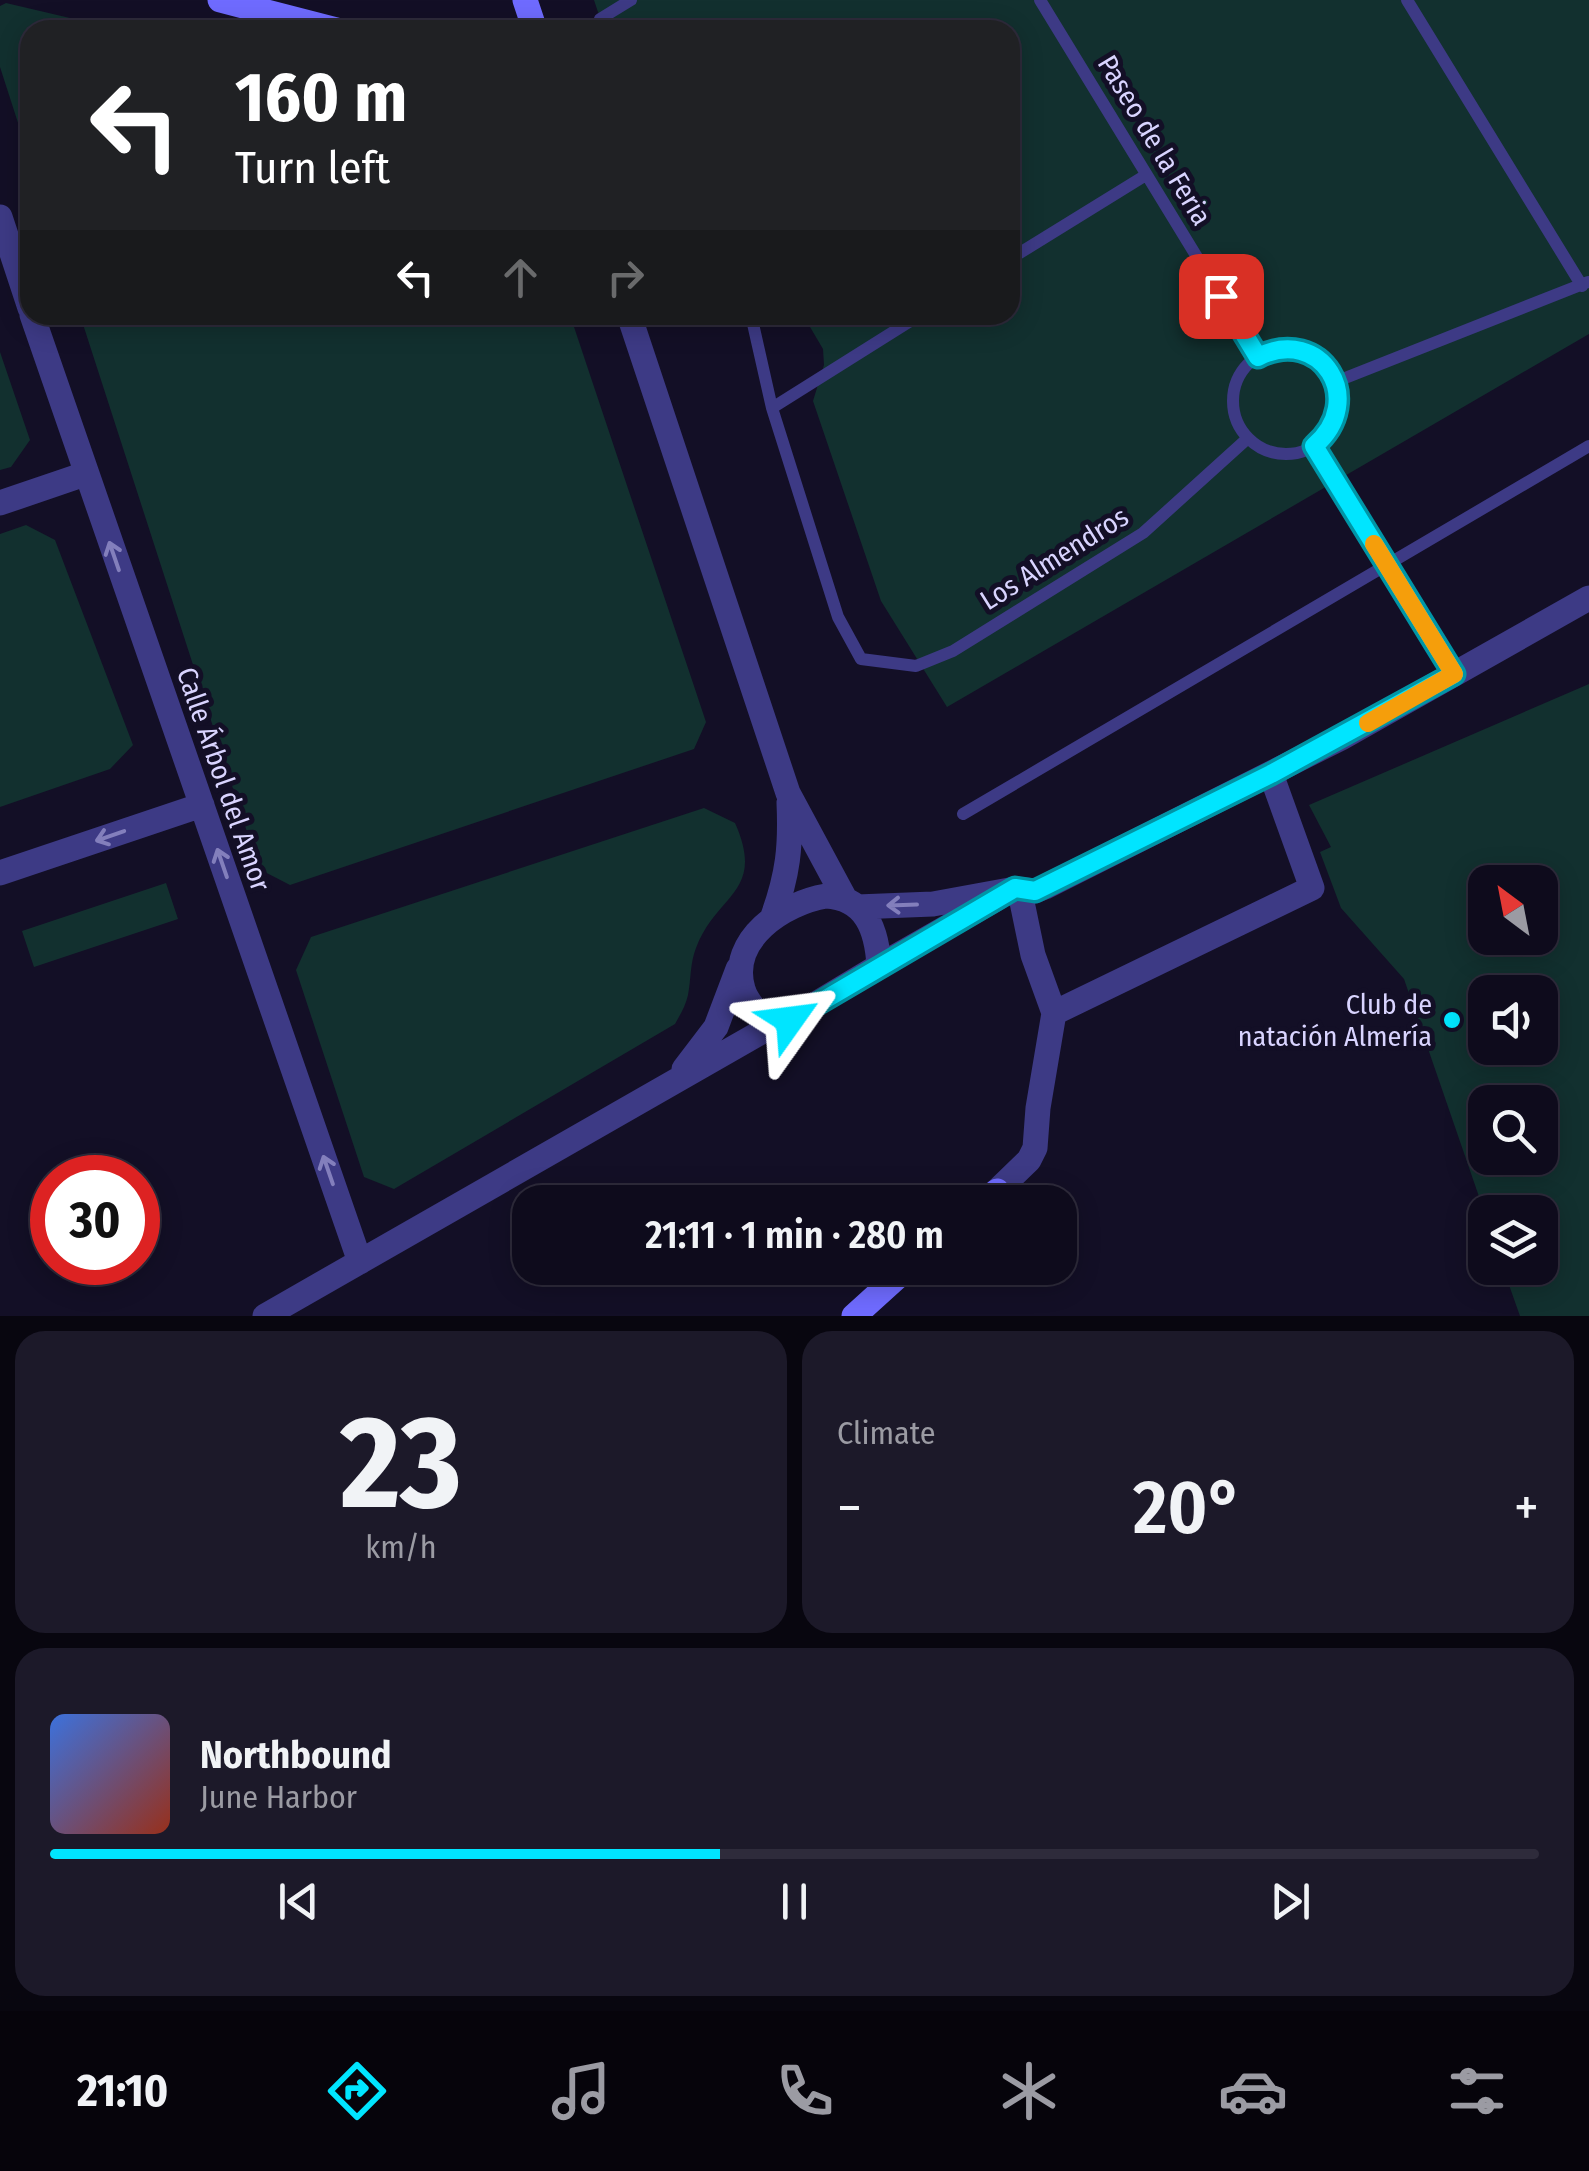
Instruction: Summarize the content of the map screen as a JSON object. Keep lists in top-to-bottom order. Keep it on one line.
{"streets":{"street":["Calle Árbol del Amor"],"lane":["Paseo de la Feria","Los Almendros"]},"crossings":[["Paseo de la Feria","Los Almendros"]],"one_way":["Calle Árbol del Amor"],"places":["Club de natación Almería"],"north":"top left","page":{"turn":["160 m","Turn left"],"limit":"30","trip":"21:11 · 1 min · 280 m","tile":[["23","km/h"],"Climate"],"heat":["−","20°","+"],"song":["Northbound","June Harbor"],"tabs":"21:10"}}
